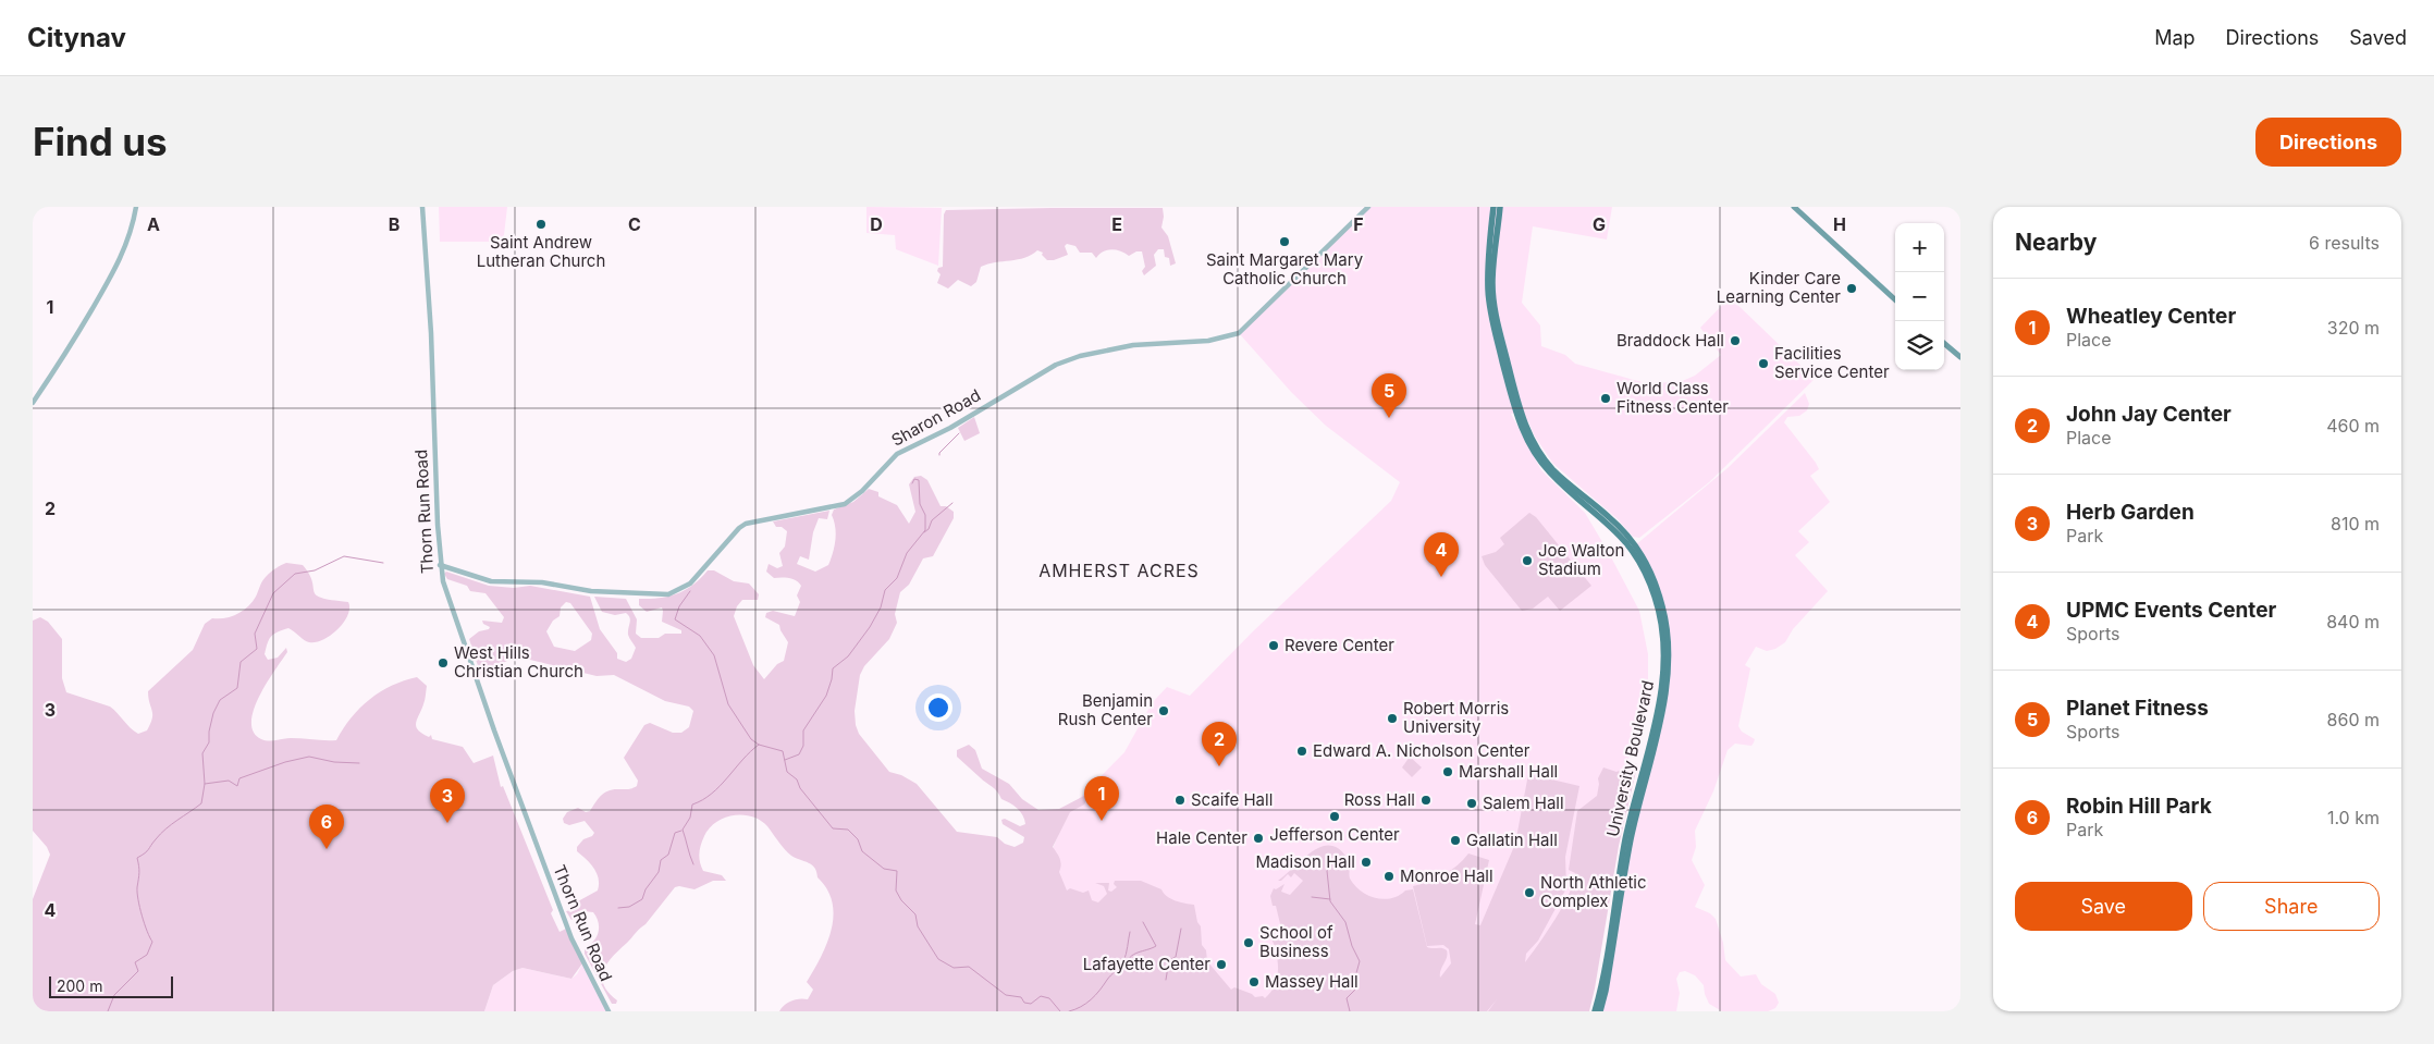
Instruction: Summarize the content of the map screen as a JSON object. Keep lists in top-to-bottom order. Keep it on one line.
{"streets":{"main road":["University Boulevard"],"street":["Sharon Road","Thorn Run Road"]},"crossings":[["Sharon Road","Thorn Run Road"]],"districts":["AMHERST ACRES"],"places":["Saint Andrew Lutheran Church","Saint Margaret Mary Catholic Church","Kinder Care Learning Center","Braddock Hall","Facilities Service Center","World Class Fitness Center","Joe Walton Stadium","Revere Center","West Hills Christian Church","Benjamin Rush Center","Robert Morris University","Edward A. Nicholson Center","Marshall Hall","Scaife Hall","Ross Hall","Salem Hall","Jefferson Center","Hale Center","Gallatin Hall","Madison Hall","Monroe Hall","North Athletic Complex","School of Business","Lafayette Center","Massey Hall"],"scale_bar":"200 m","page":{"header":"Citynav","nav":["Map","Directions","Saved"],"buttons":["Directions",["Save","Share"]],"title":"Find us","heading":["Nearby","6 results"],"map_buttons":["+","−"],"list":[{"mark":"1","name":"Wheatley Center","note":"Place","value":"320 m"},{"mark":"2","name":"John Jay Center","note":"Place","value":"460 m"},{"mark":"3","name":"Herb Garden","note":"Park","value":"810 m"},{"mark":"4","name":"UPMC Events Center","note":"Sports","value":"840 m"},{"mark":"5","name":"Planet Fitness","note":"Sports","value":"860 m"},{"mark":"6","name":"Robin Hill Park","note":"Park","value":"1.0 km"}],"pins":["5","4","2","1","3","6"],"scale":"200 m"},"grid":{"columns":["A","B","C","D","E","F","G","H"],"rows":["1","2","3","4"]}}
